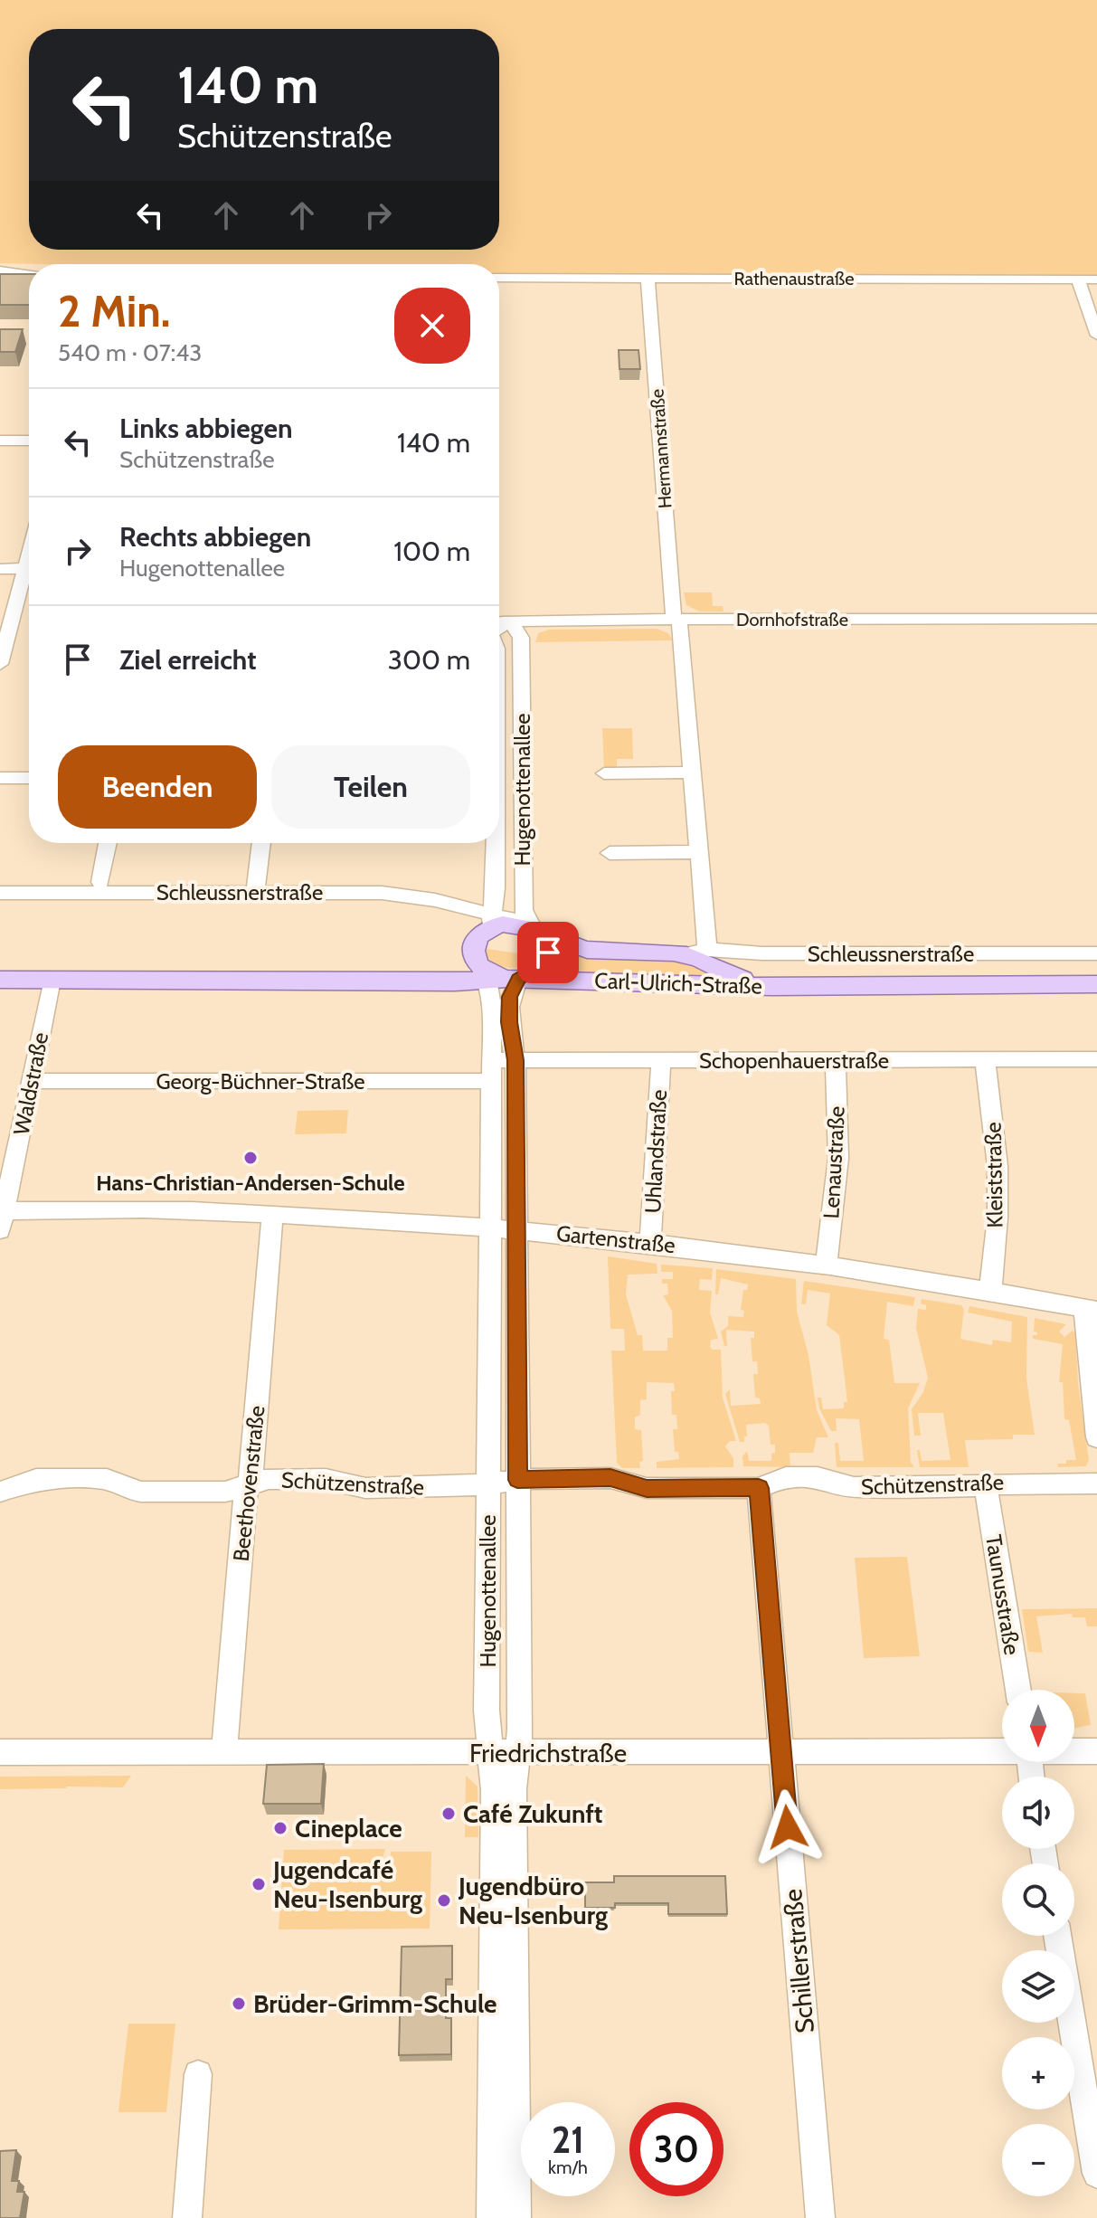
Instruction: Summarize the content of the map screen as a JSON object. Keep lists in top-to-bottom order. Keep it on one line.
{"streets":{"main road":["Hugenottenallee","Schleussnerstraße","Carl-Ulrich-Straße"],"street":["Rathenaustraße","Hermannstraße","Dornhofstraße","Schopenhauerstraße","Georg-Büchner-Straße","Waldstraße","Uhlandstraße","Lenaustraße","Kleiststraße","Gartenstraße","Beethovenstraße","Schützenstraße","Taunusstraße","Friedrichstraße","Schillerstraße"]},"crossings":[["Rathenaustraße","Hermannstraße"],["Hermannstraße","Dornhofstraße"],["Hermannstraße","Schleussnerstraße"],["Dornhofstraße","Hugenottenallee"],["Hugenottenallee","Schleussnerstraße"],["Hugenottenallee","Carl-Ulrich-Straße"],["Hugenottenallee","Schopenhauerstraße"],["Hugenottenallee","Georg-Büchner-Straße"],["Hugenottenallee","Gartenstraße"],["Hugenottenallee","Schützenstraße"],["Hugenottenallee","Friedrichstraße"],["Schleussnerstraße","Carl-Ulrich-Straße"],["Carl-Ulrich-Straße","Waldstraße"],["Schopenhauerstraße","Georg-Büchner-Straße"],["Schopenhauerstraße","Uhlandstraße"],["Schopenhauerstraße","Lenaustraße"],["Schopenhauerstraße","Kleiststraße"],["Georg-Büchner-Straße","Waldstraße"],["Waldstraße","Gartenstraße"],["Uhlandstraße","Gartenstraße"],["Lenaustraße","Gartenstraße"],["Kleiststraße","Gartenstraße"],["Gartenstraße","Beethovenstraße"],["Beethovenstraße","Schützenstraße"],["Beethovenstraße","Friedrichstraße"],["Schützenstraße","Taunusstraße"],["Schützenstraße","Schillerstraße"],["Friedrichstraße","Schillerstraße"]],"places":["Hans-Christian-Andersen-Schule","Café Zukunft","Cineplace","Jugendcafé Neu-Isenburg","Jugendbüro Neu-Isenburg","Brüder-Grimm-Schule"],"north":"bottom","page":{"turn":["140 m","Schützenstraße"],"heading":["2 Min.","540 m · 07:43"],"list":[{"name":"Links abbiegen","note":"Schützenstraße","value":"140 m"},{"name":"Rechts abbiegen","note":"Hugenottenallee","value":"100 m"},{"name":"Ziel erreicht","value":"300 m"}],"buttons":["Beenden","Teilen"],"map_buttons":["+","−"],"speed":"21 km/h","limit":"30"}}
